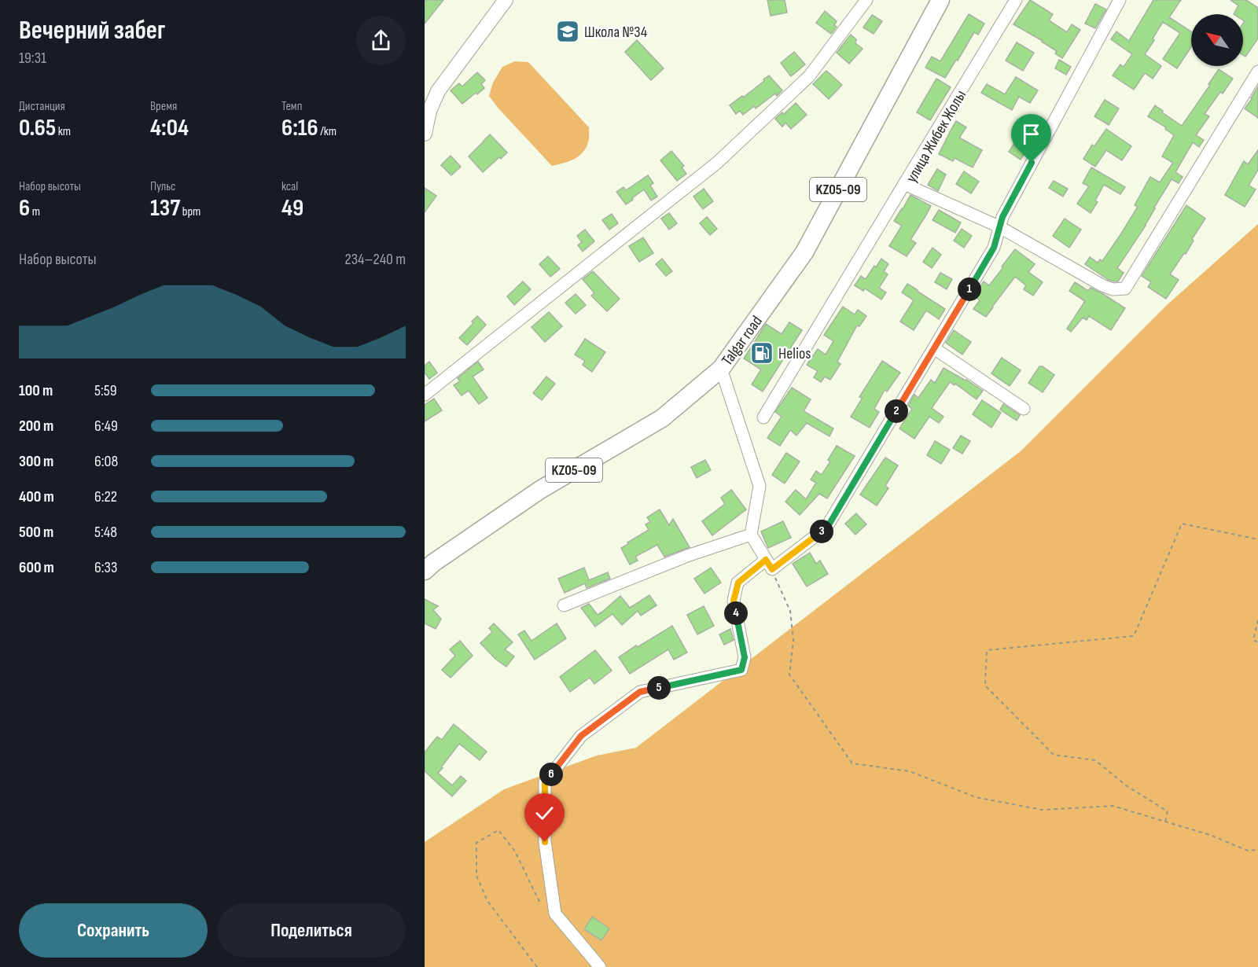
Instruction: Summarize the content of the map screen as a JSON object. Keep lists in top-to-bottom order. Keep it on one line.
{"streets":{"main road":["KZ05-09","Talgar road"],"street":["улица Жибек Жолы"]},"places":{"school or university":["Школа №34"],"fuel station":["Helios"]},"north":"top left","page":{"heading":["Вечерний забег","19:31"],"stats":[["Дистанция","0.65 km"],["Время","4:04"],["Темп","6:16 /km"],["Набор высоты","6 m"],["Пульс","137 bpm"],["kcal","49"]],"chart":["Набор высоты","234–240 m"],"pins":["1","2","3","4","5","6"],"list":[{"name":"100 m","note":"5:59"},{"name":"200 m","note":"6:49"},{"name":"300 m","note":"6:08"},{"name":"400 m","note":"6:22"},{"name":"500 m","note":"5:48"},{"name":"600 m","note":"6:33"}],"buttons":["Сохранить","Поделиться"]}}
